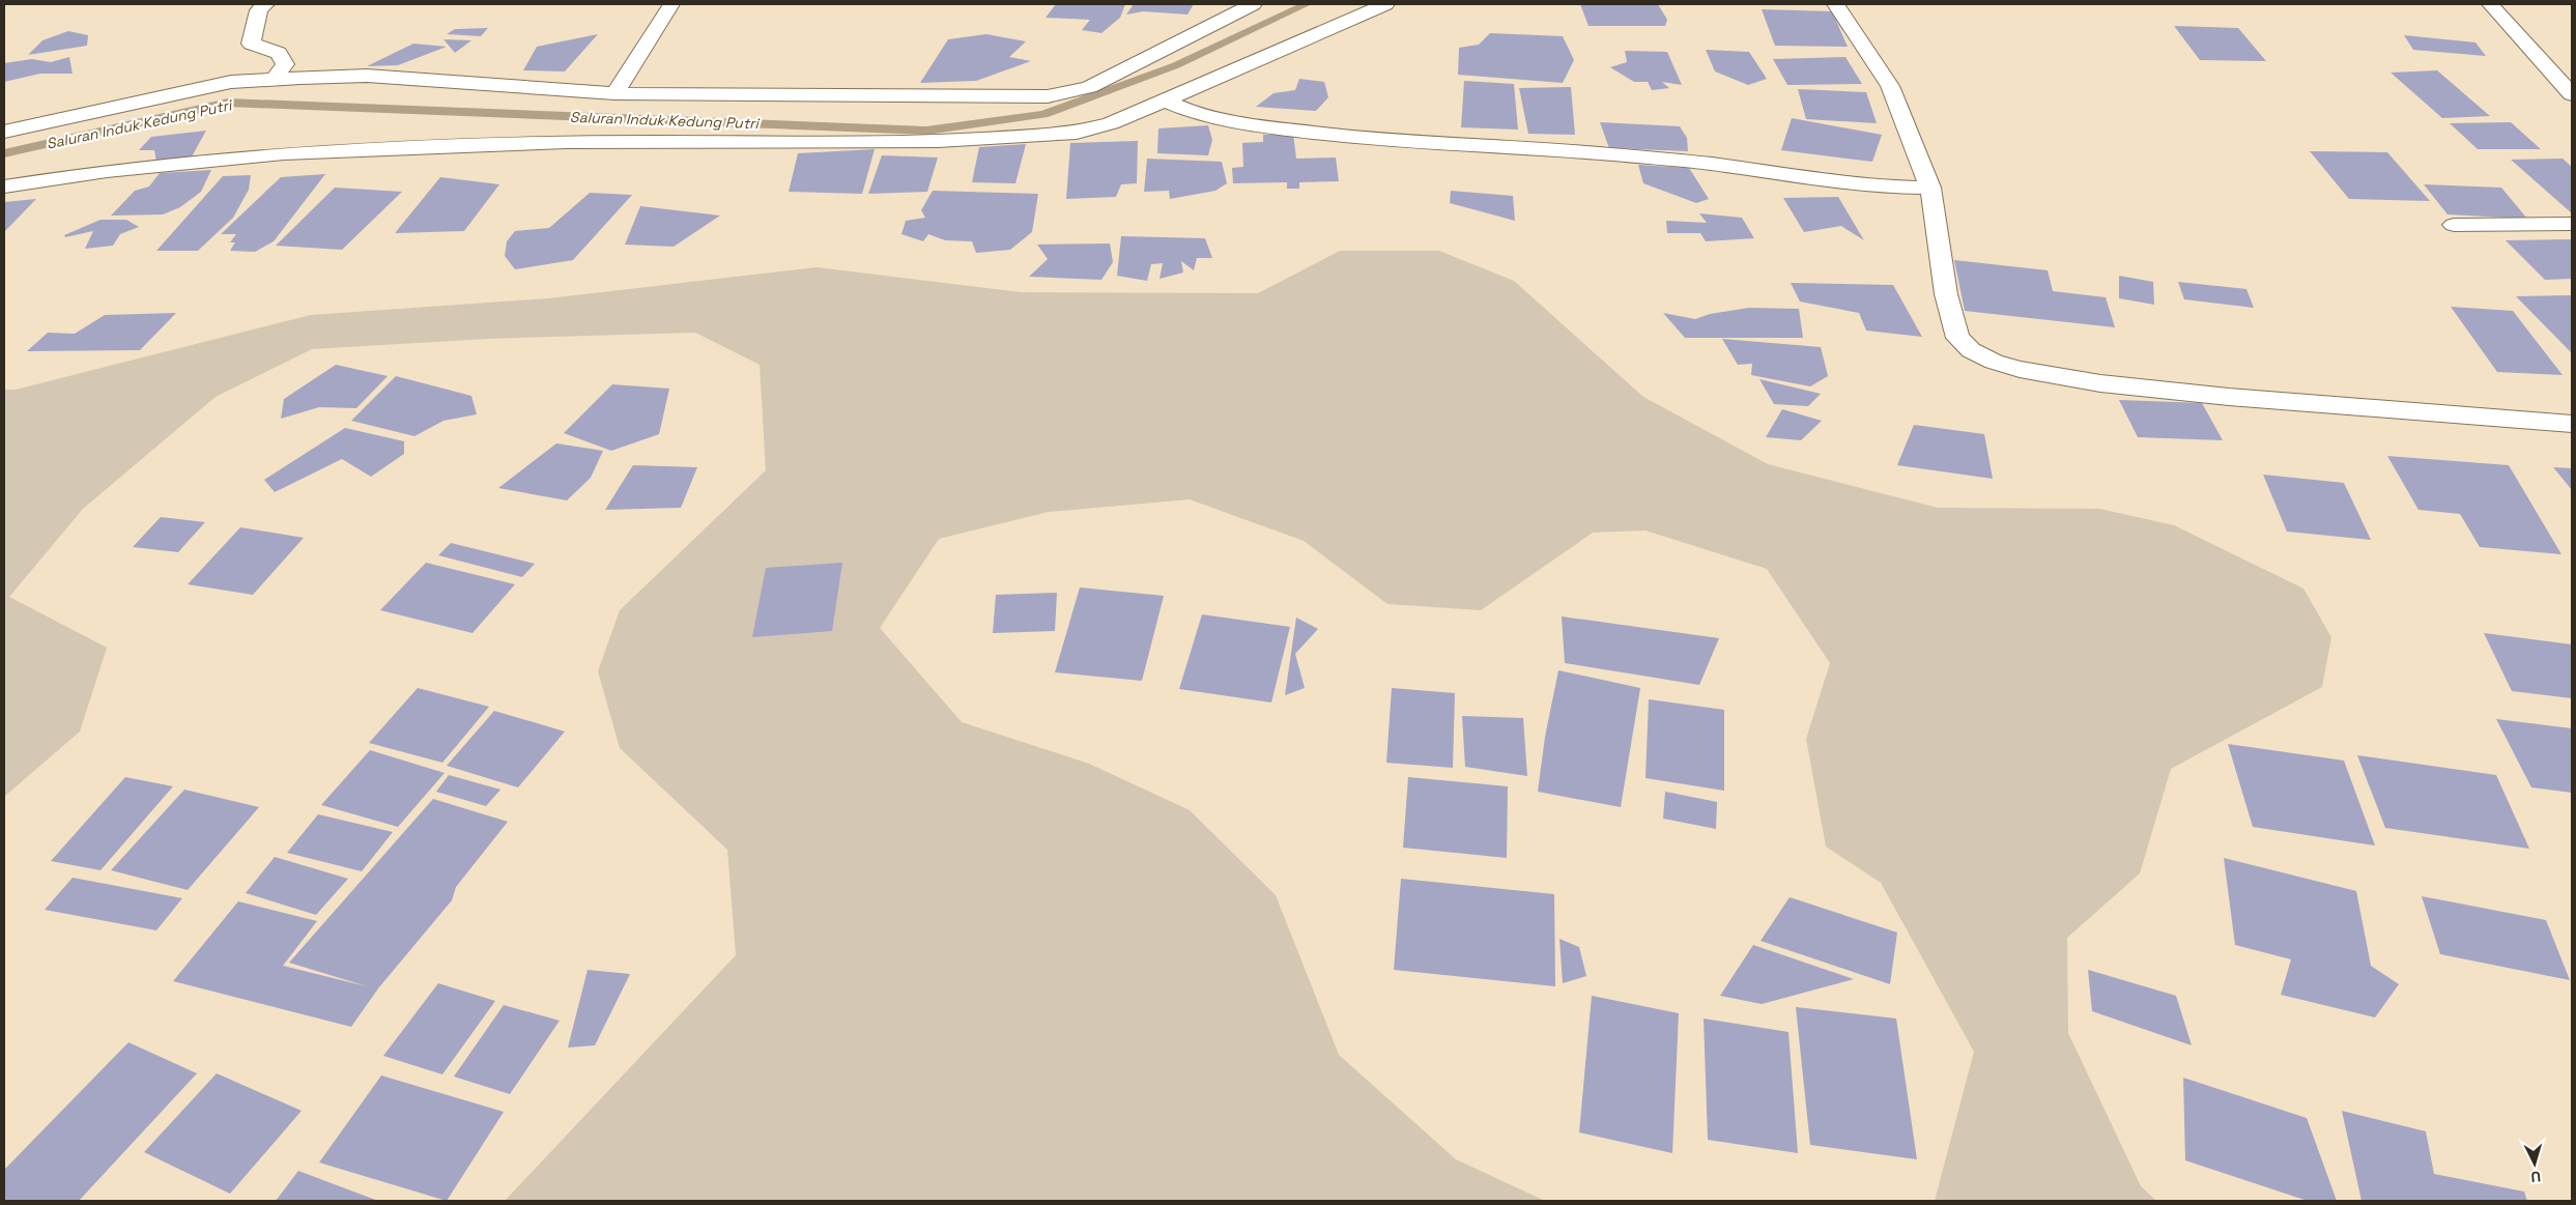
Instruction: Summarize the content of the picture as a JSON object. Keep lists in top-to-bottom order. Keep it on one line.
{"water":["Saluran Induk Kedung Putri"],"north":"bottom"}
